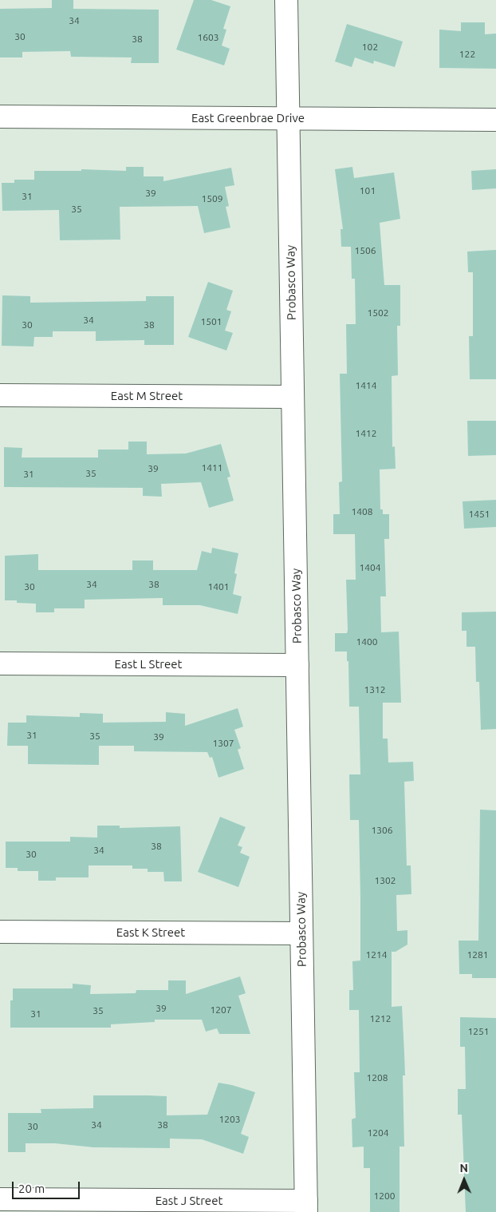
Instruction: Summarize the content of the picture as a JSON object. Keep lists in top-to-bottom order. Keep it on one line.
{"streets":{"street":["East Greenbrae Drive","Probasco Way","East M Street","East L Street","East K Street","East J Street"]},"crossings":[["East Greenbrae Drive","Probasco Way"],["Probasco Way","East M Street"],["Probasco Way","East L Street"],["Probasco Way","East K Street"],["Probasco Way","East J Street"]],"house_numbers":["34","30","1603","38","102","122","101","39","31","1509","35","1506","1502","34","1501","30","38","1414","1412","1411","39","35","31","1408","1451","1404","34","38","30","1401","1400","1312","31","35","39","1307","1306","38","34","30","1302","1214","1281","39","1207","35","31","1212","1251","1208","1203","34","38","30","1204","1200"],"scale_bar":"20 m","north":"top"}
